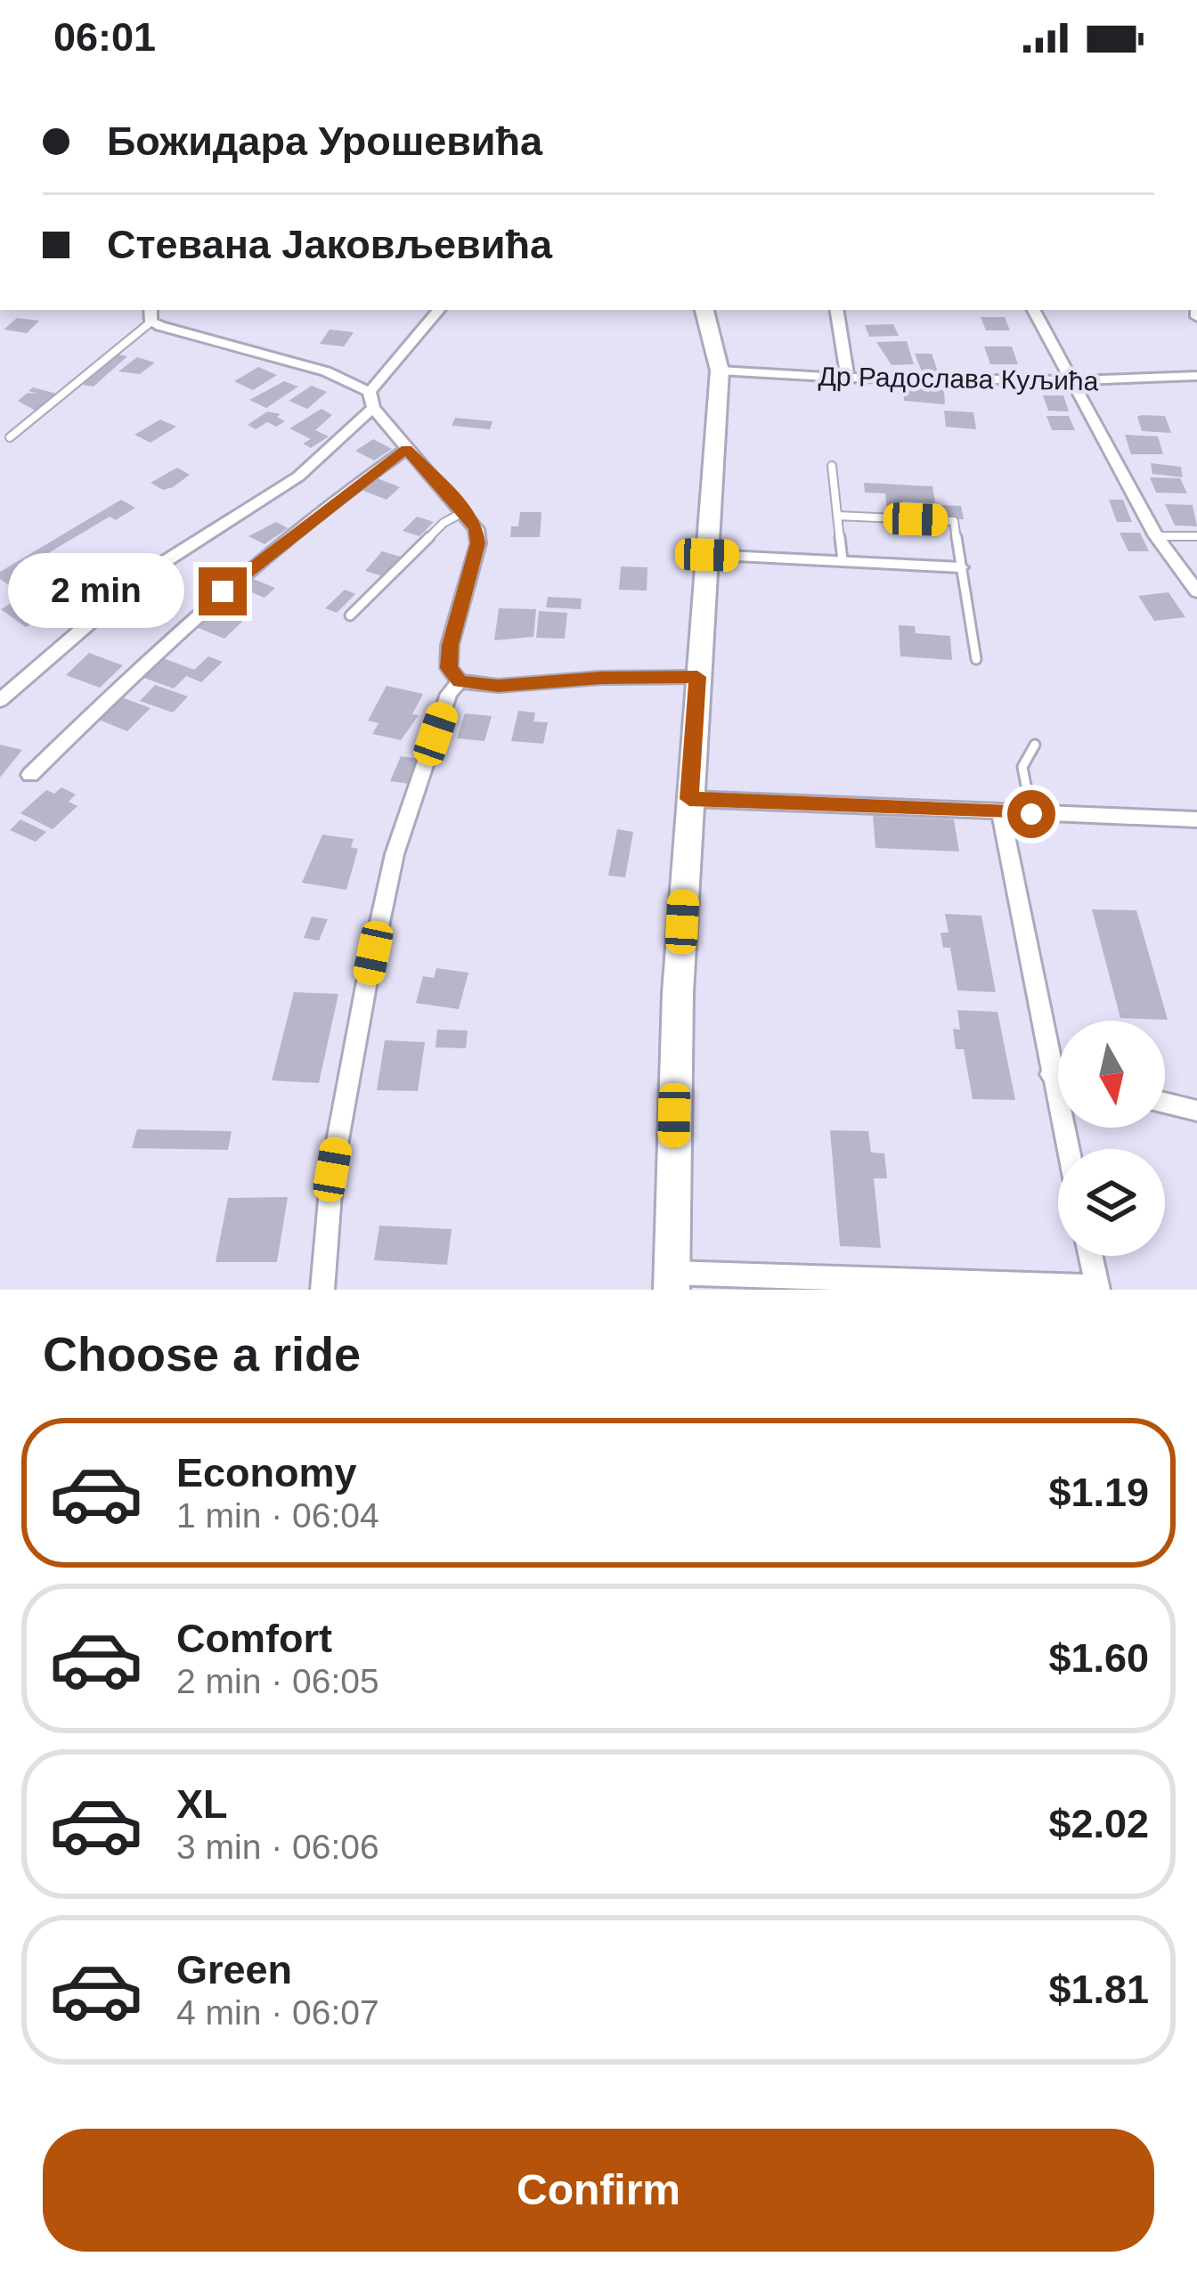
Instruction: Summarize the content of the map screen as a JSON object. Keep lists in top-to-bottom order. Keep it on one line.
{"streets":{"street":["Др Радослава Куљића"]},"north":"bottom","page":{"status":"06:01","banner":["Божидара Урошевића","Стевана Јаковљевића"],"bubble":"2 min","heading":"Choose a ride","list":[{"name":"Economy","note":"1 min · 06:04","value":"$1.19"},{"name":"Comfort","note":"2 min · 06:05","value":"$1.60"},{"name":"XL","note":"3 min · 06:06","value":"$2.02"},{"name":"Green","note":"4 min · 06:07","value":"$1.81"}],"buttons":"Confirm"}}
